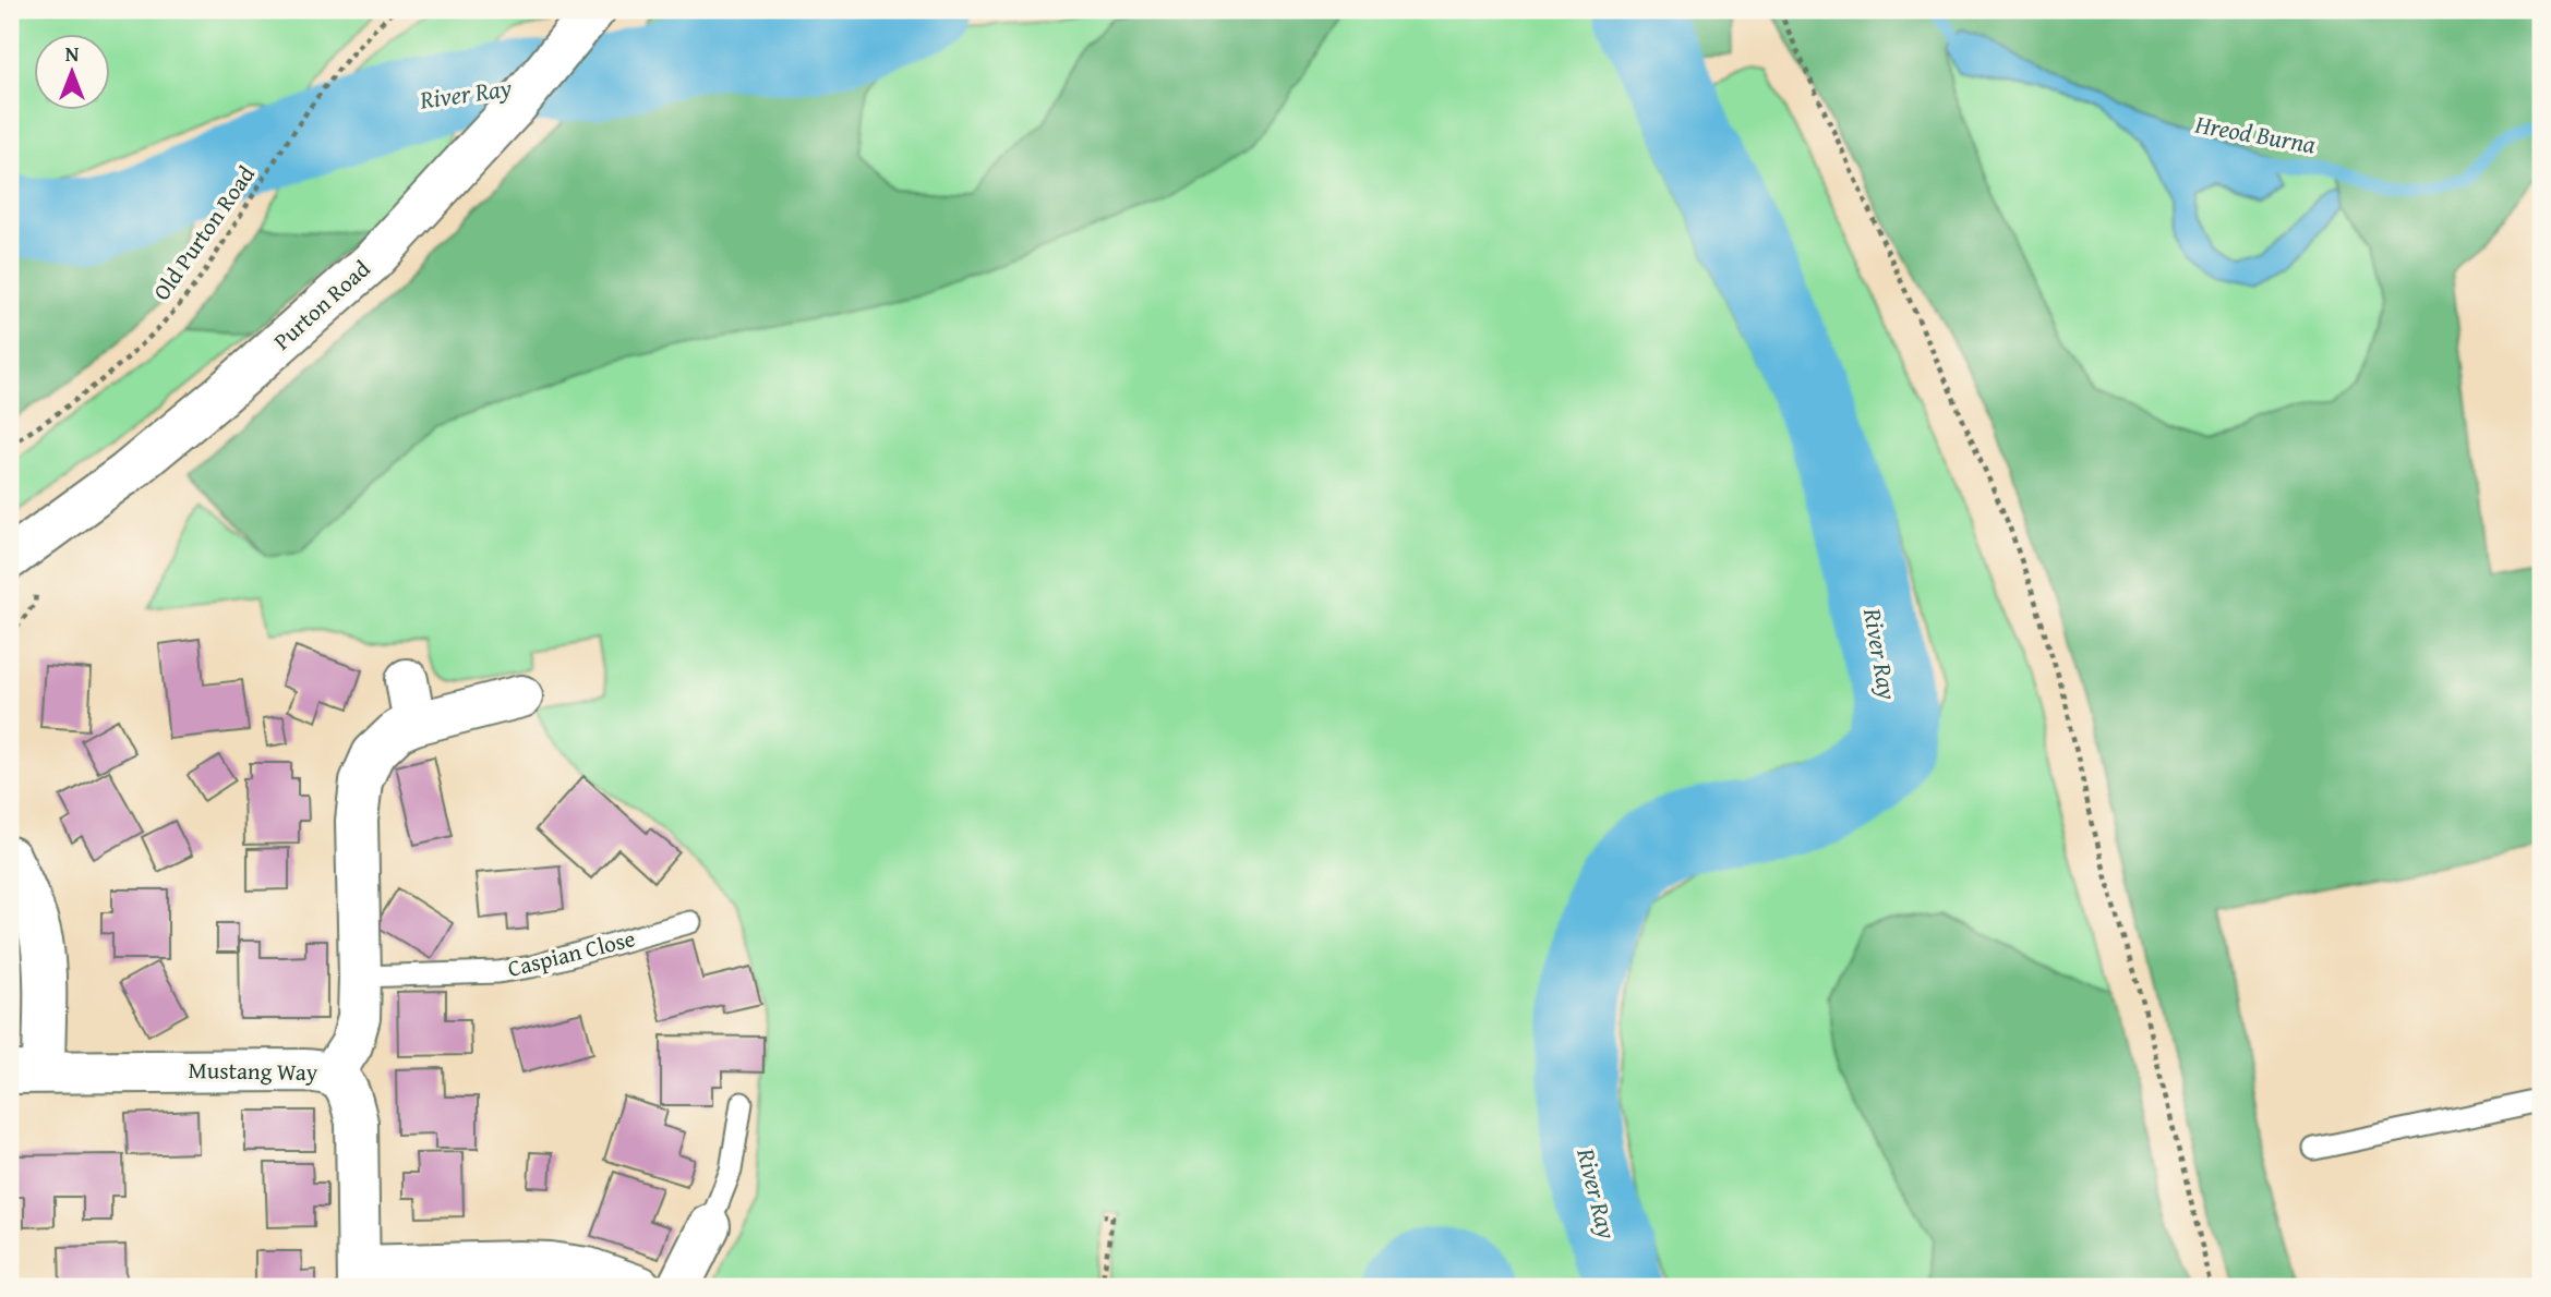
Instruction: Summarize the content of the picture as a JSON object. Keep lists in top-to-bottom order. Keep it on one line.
{"streets":{"street":["Purton Road","Mustang Way"],"lane":["Caspian Close"],"path":["Old Purton Road"]},"water":["River Ray","Hreod Burna"],"north":"top"}
